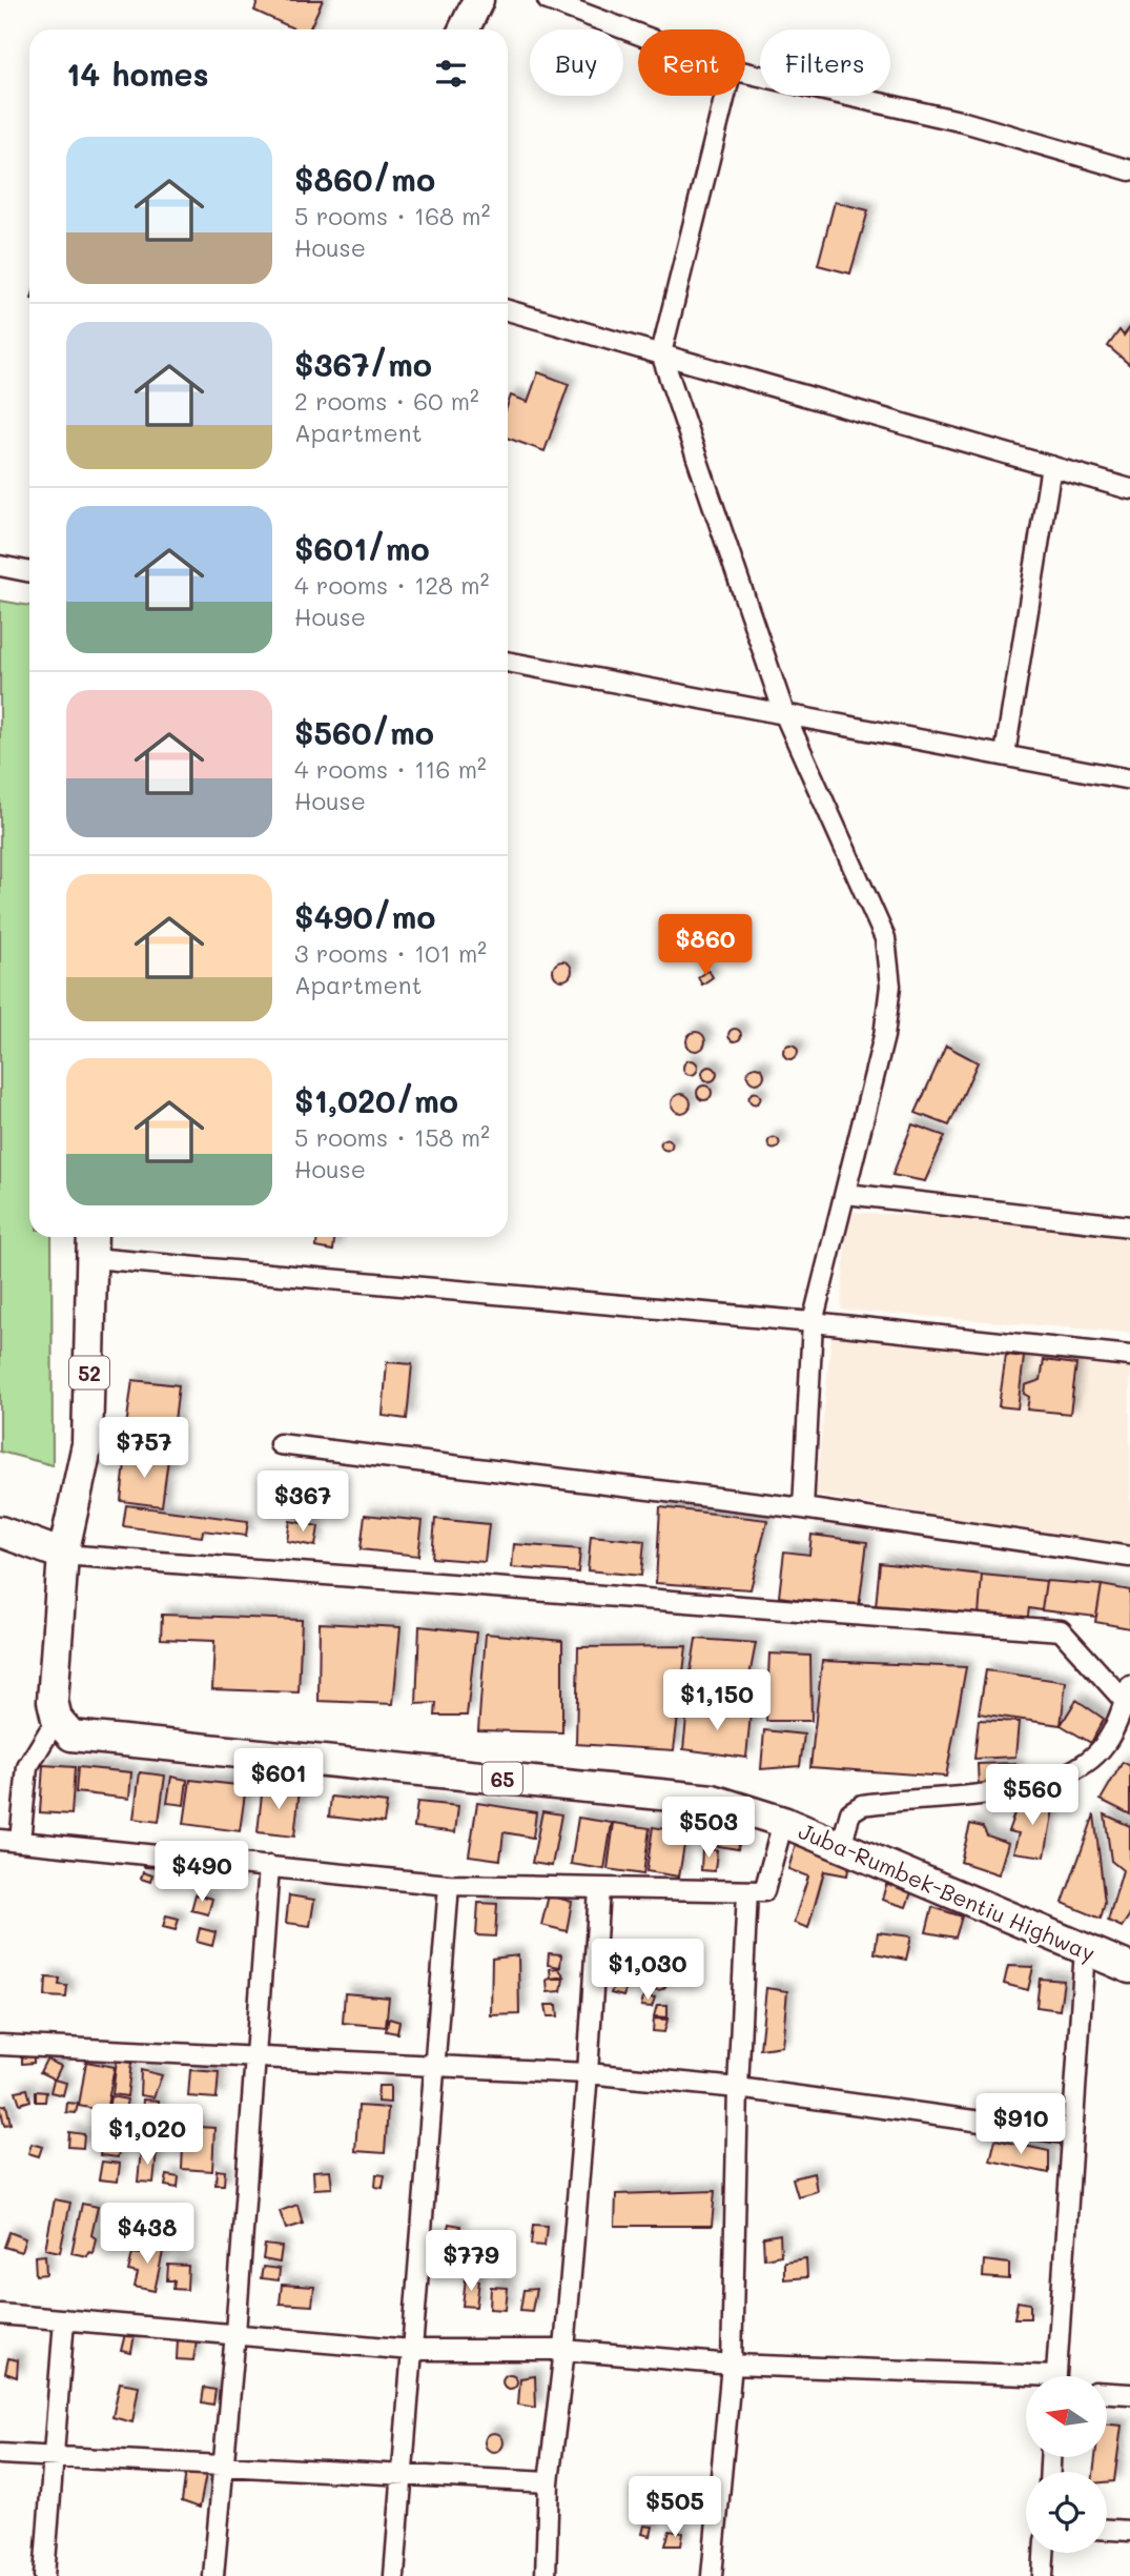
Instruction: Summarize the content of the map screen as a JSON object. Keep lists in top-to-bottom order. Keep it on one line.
{"streets":{"main road":["52","65","Juba-Rumbek-Bentiu Highway"]},"north":"left","page":{"chip":["Buy","Rent","Filters"],"heading":"14 homes","list":[{"name":"$860/mo","note":"5 rooms · 168 m² · House"},{"name":"$367/mo","note":"2 rooms · 60 m² · Apartment"},{"name":"$601/mo","note":"4 rooms · 128 m² · House"},{"name":"$560/mo","note":"4 rooms · 116 m² · House"},{"name":"$490/mo","note":"3 rooms · 101 m² · Apartment"},{"name":"$1,020/mo","note":"5 rooms · 158 m² · House"}],"price":["$860","$757","$367","$1,150","$601","$560","$503","$490","$1,030","$910","$1,020","$438","$779","$505"]}}
